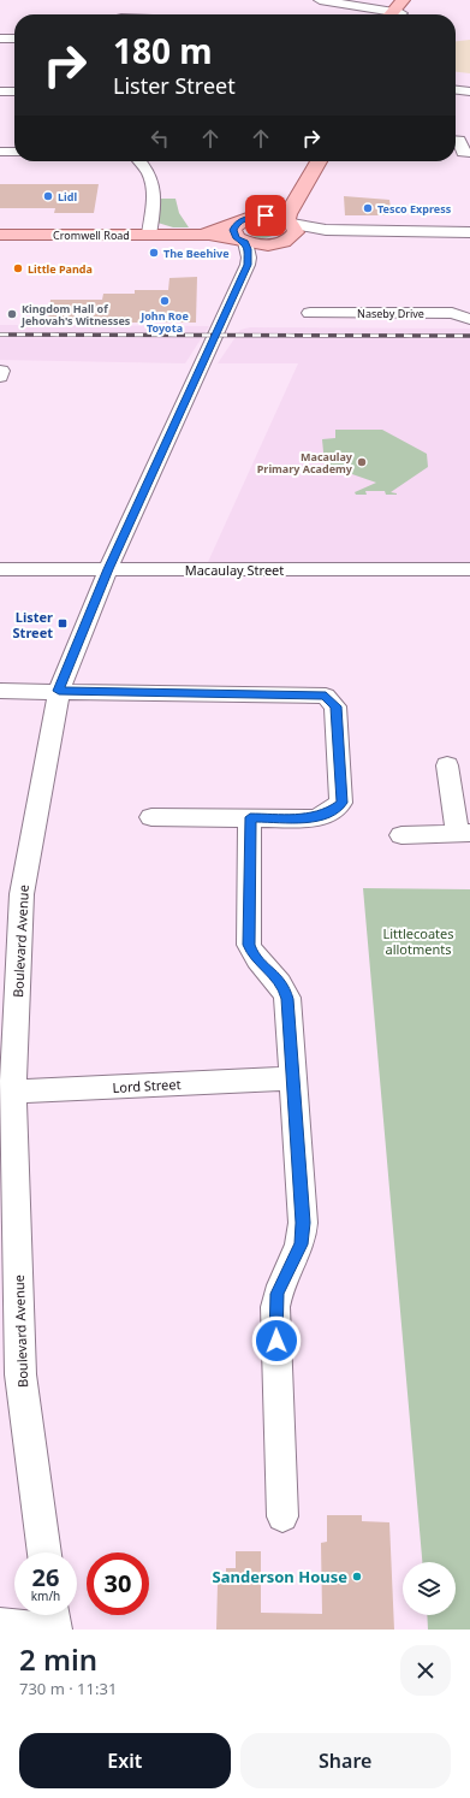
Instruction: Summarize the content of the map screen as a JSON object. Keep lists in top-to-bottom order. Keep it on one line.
{"streets":{"main road":["Cromwell Road"],"street":["Naseby Drive","Macaulay Street","Boulevard Avenue","Lord Street"]},"crossings":[["Cromwell Road","Boulevard Avenue"],["Macaulay Street","Boulevard Avenue"],["Boulevard Avenue","Lord Street"]],"parks":["Littlecoates allotments"],"places":{"other":["Lidl","Tesco Express","The Beehive","Little Panda","John Roe Toyota","Kingdom Hall of Jehovah's Witnesses","Macaulay Primary Academy","Sanderson House"],"transit":["Lister Street"]},"page":{"turn":["180 m","Lister Street"],"speed":"26 km/h","limit":"30","heading":["2 min","730 m · 11:31"],"buttons":["Exit","Share"]}}
